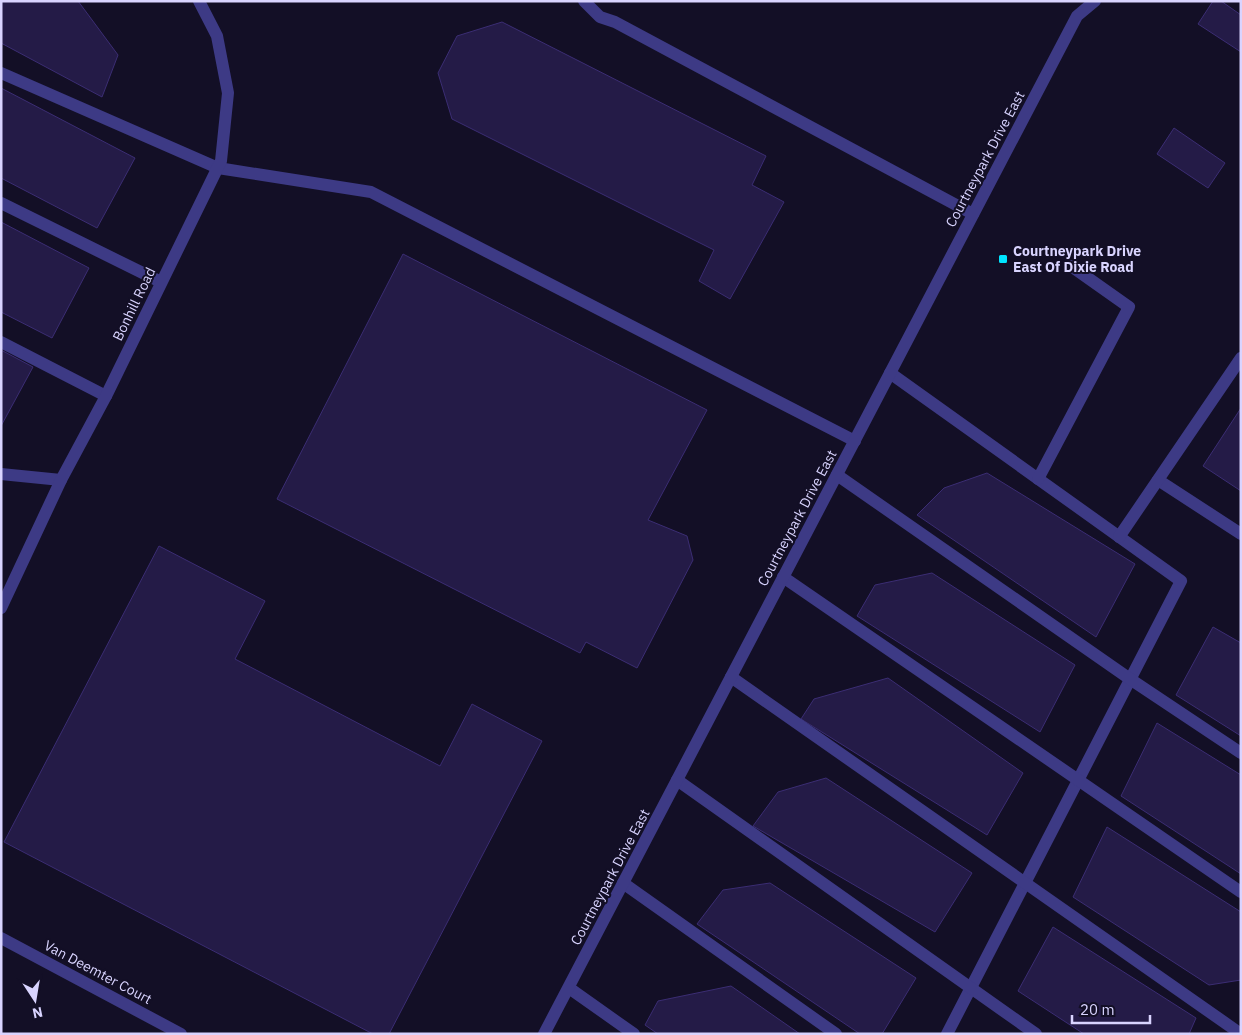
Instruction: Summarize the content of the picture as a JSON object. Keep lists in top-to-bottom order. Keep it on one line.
{"streets":{"street":["Courtneypark Drive East","Bonhill Road","Van Deemter Court"]},"places":{"transit":["Courtneypark Drive East Of Dixie Road"]},"scale_bar":"20 m","north":"bottom"}
